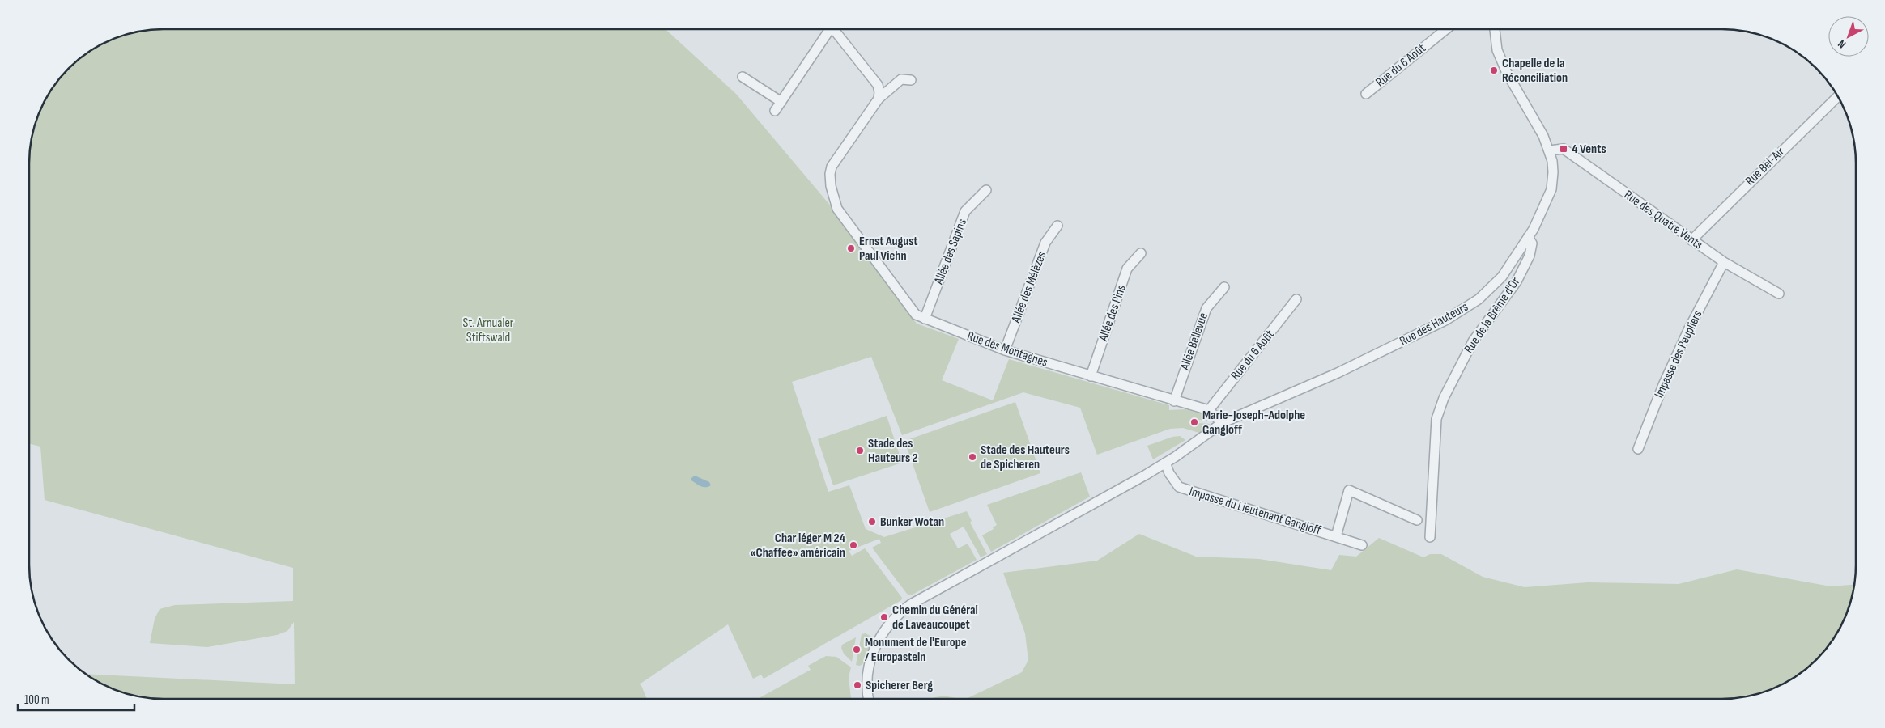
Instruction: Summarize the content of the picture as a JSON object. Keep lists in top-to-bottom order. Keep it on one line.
{"streets":{"street":["Rue du 6 Août","Rue Bel-Air","Rue des Quatre Vents","Allée des Sapins","Allée des Mélèzes","Allée des Pins","Rue de la Brême d'Or","Rue des Hauteurs","Allée Bellevue","Rue des Montagnes","Impasse des Peupliers","Impasse du Lieutenant Gangloff"]},"crossings":[["Rue du 6 Août","Rue des Montagnes"],["Rue Bel-Air","Rue des Quatre Vents"],["Rue des Quatre Vents","Rue des Hauteurs"],["Rue des Quatre Vents","Impasse des Peupliers"],["Allée des Sapins","Rue des Montagnes"],["Allée des Mélèzes","Rue des Montagnes"],["Allée des Pins","Rue des Montagnes"],["Rue de la Brême d'Or","Rue des Hauteurs"],["Rue des Hauteurs","Rue des Montagnes"],["Rue des Hauteurs","Impasse du Lieutenant Gangloff"],["Allée Bellevue","Rue des Montagnes"]],"parks":["St. Arnualer Stiftswald"],"places":{"other":["Chapelle de la Réconciliation","Ernst August Paul Viehn","Marie-Joseph-Adolphe Gangloff","Stade des Hauteurs 2","Stade des Hauteurs de Spicheren","Bunker Wotan","Char léger M 24 «Chaffee» américain","Chemin du Général de Laveaucoupet","Monument de l'Europe / Europastein","Spicherer Berg"],"transit":["4 Vents"]},"scale_bar":"100 m","north":"bottom left"}
